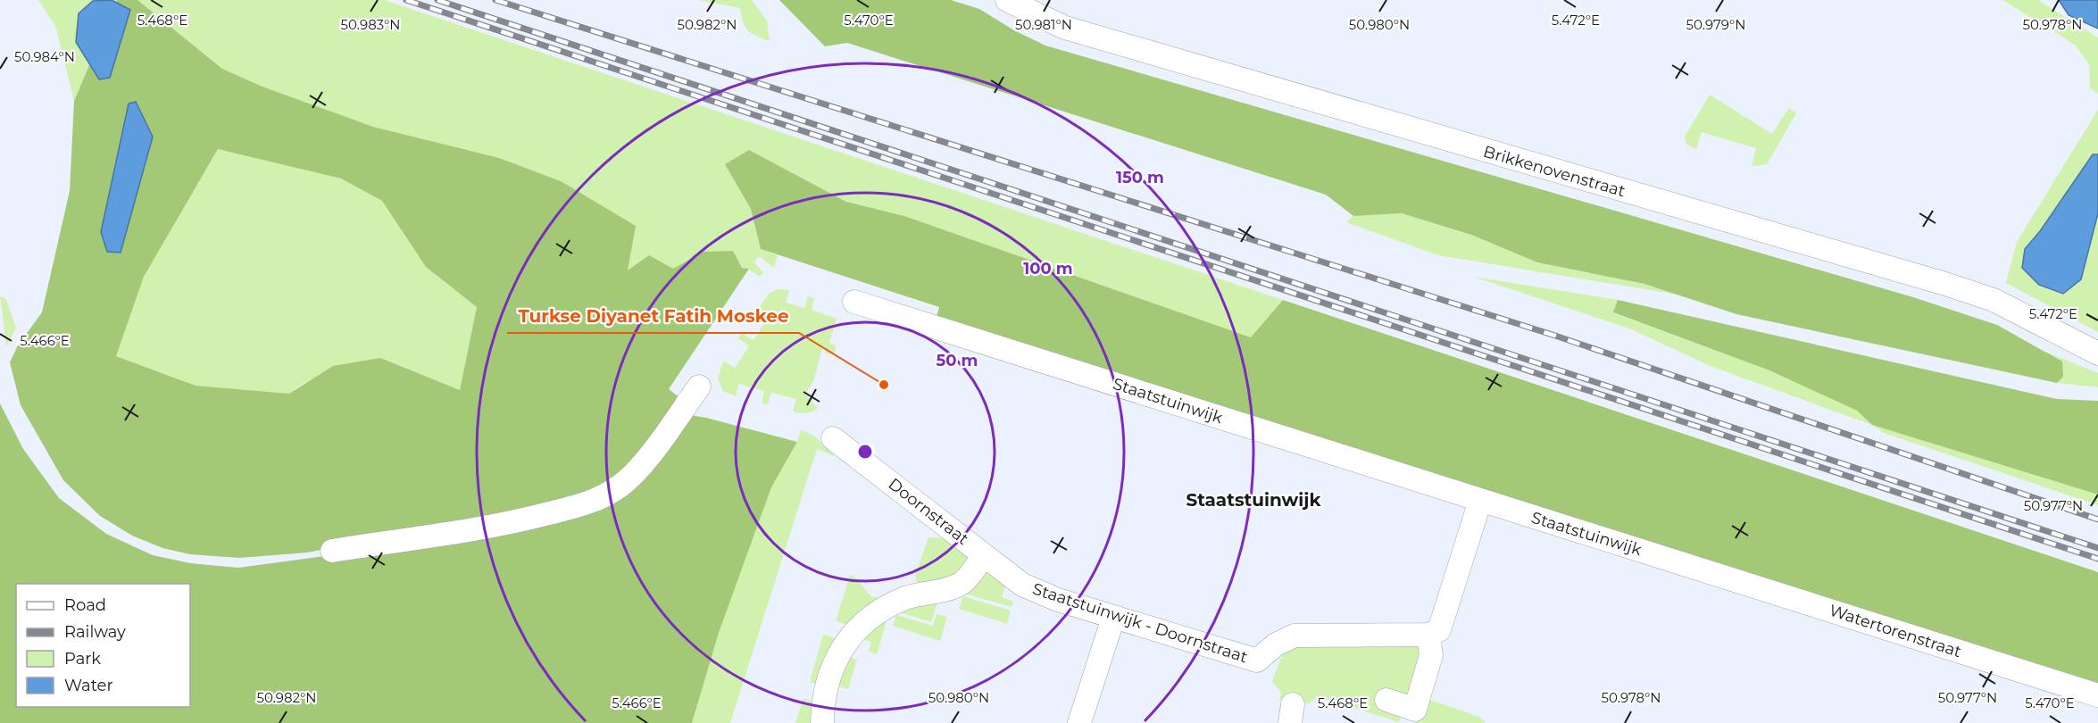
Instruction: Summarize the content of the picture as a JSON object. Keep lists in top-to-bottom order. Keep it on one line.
{"streets":{"street":["Brikkenovenstraat","Staatstuinwijk","Doornstraat","Staatstuinwijk - Doornstraat","Watertorenstraat"]},"crossings":[["Staatstuinwijk","Watertorenstraat"],["Doornstraat","Staatstuinwijk - Doornstraat"]],"districts":["Staatstuinwijk"],"places":["Turkse Diyanet Fatih Moskee"],"legend":["Road","Railway","Park","Water"],"coordinates":["5.468°E","5.470°E","5.472°E","50.983°N","50.982°N","50.980°N","50.979°N","50.978°N","50.981°N","50.984°N","5.466°E","50.977°N"],"rings":["150 m","100 m","50 m"]}
